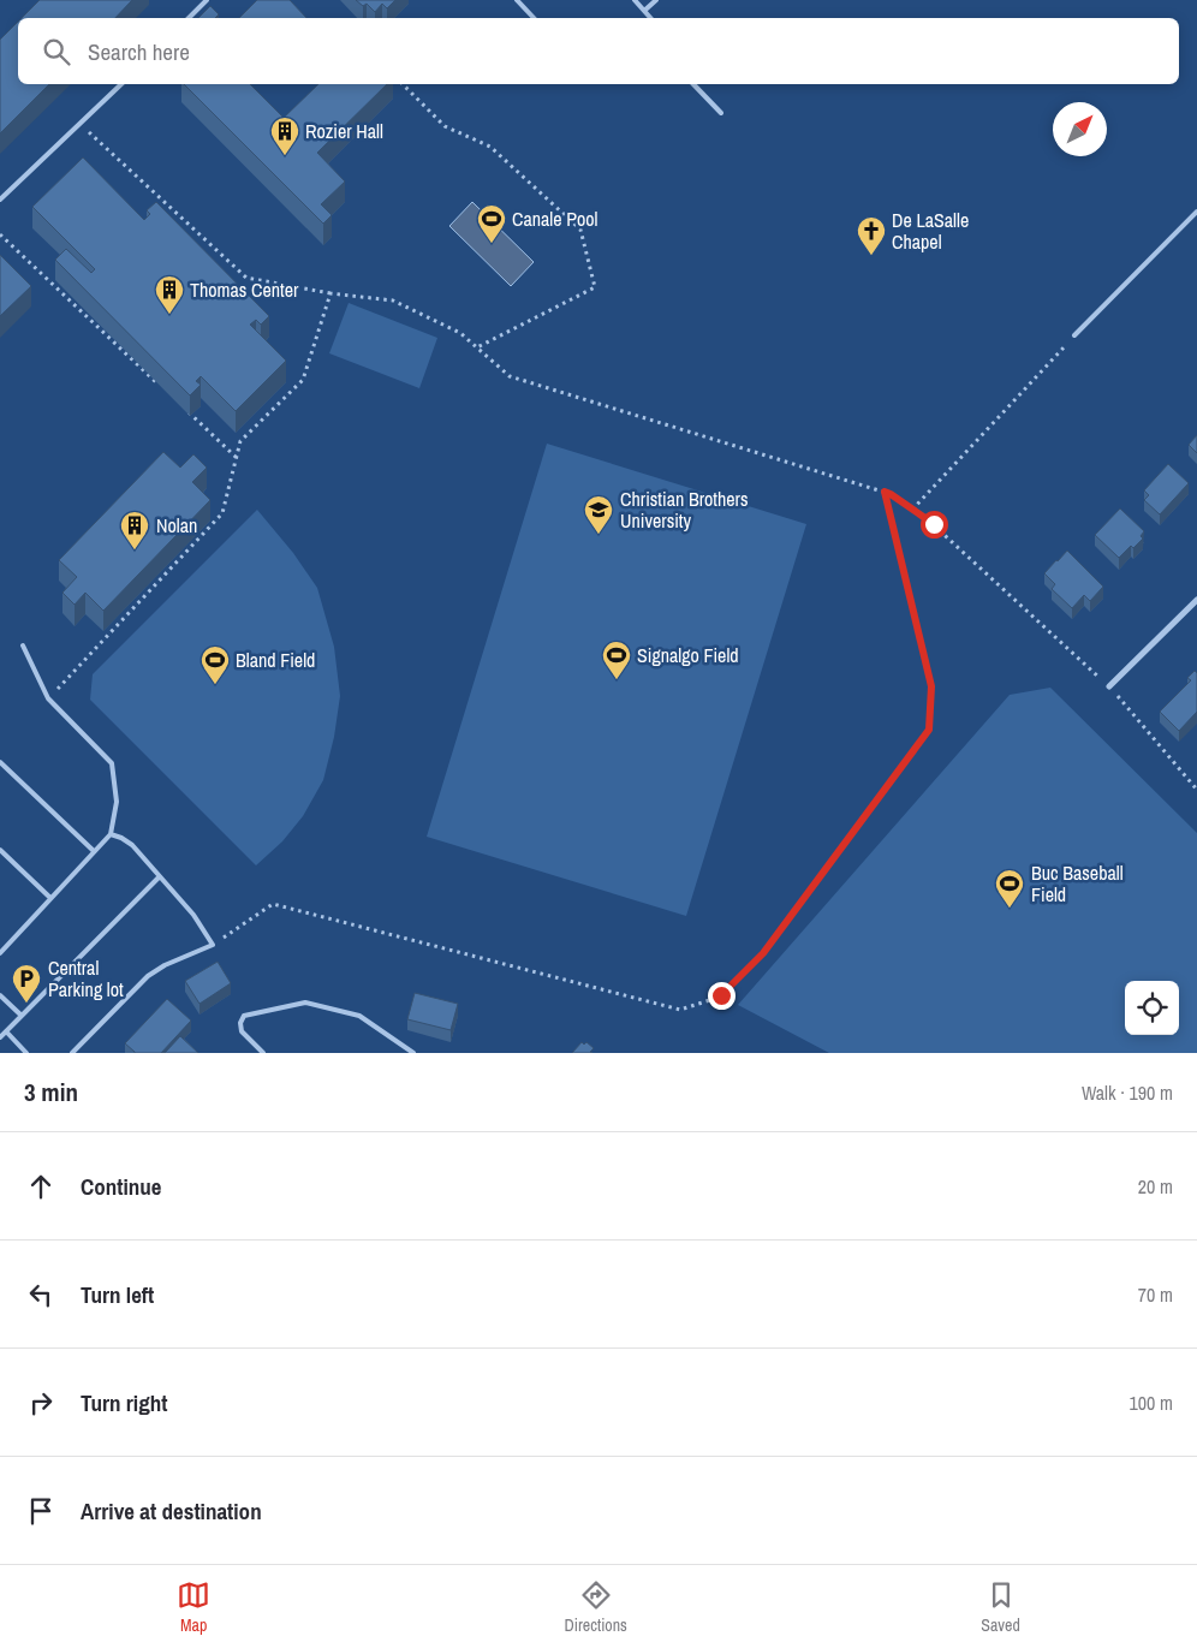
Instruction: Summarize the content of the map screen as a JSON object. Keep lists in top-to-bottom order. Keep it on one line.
{"places":{"building":["Rozier Hall","Thomas Center","Nolan"],"sports":["Canale Pool","Signalgo Field","Bland Field","Buc Baseball Field"],"church":["De LaSalle Chapel"],"school or university":["Christian Brothers University"],"parking":["Central Parking lot"]},"north":"top right","page":{"search":"Search here","heading":["3 min","Walk · 190 m"],"list":[["Continue","20 m"],["Turn left","70 m"],["Turn right","100 m"],"Arrive at destination"],"nav":["Map","Directions","Saved"]}}
